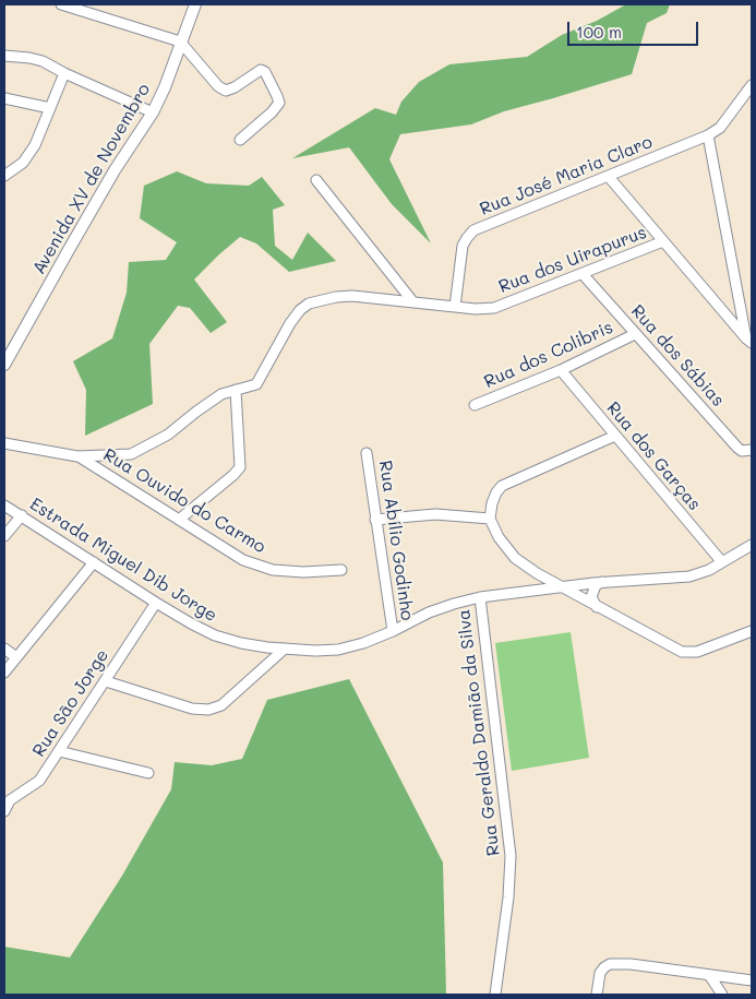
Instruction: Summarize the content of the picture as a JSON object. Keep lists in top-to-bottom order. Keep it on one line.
{"streets":{"street":["Rua José Maria Claro","Avenida XV de Novembro","Rua dos Uirapurus","Rua dos Colibris","Rua dos Sábias","Rua dos Garças","Rua Ouvido do Carmo","Rua Abílio Godinho","Estrada Miguel Dib Jorge","Rua São Jorge","Rua Geraldo Damião da Silva"]},"crossings":[["Rua José Maria Claro","Rua dos Uirapurus"],["Rua dos Uirapurus","Rua dos Sábias"],["Rua dos Colibris","Rua dos Sábias"],["Rua dos Colibris","Rua dos Garças"],["Rua dos Garças","Estrada Miguel Dib Jorge"],["Rua Abílio Godinho","Estrada Miguel Dib Jorge"],["Estrada Miguel Dib Jorge","Rua São Jorge"],["Estrada Miguel Dib Jorge","Rua Geraldo Damião da Silva"]],"scale_bar":"100 m"}
